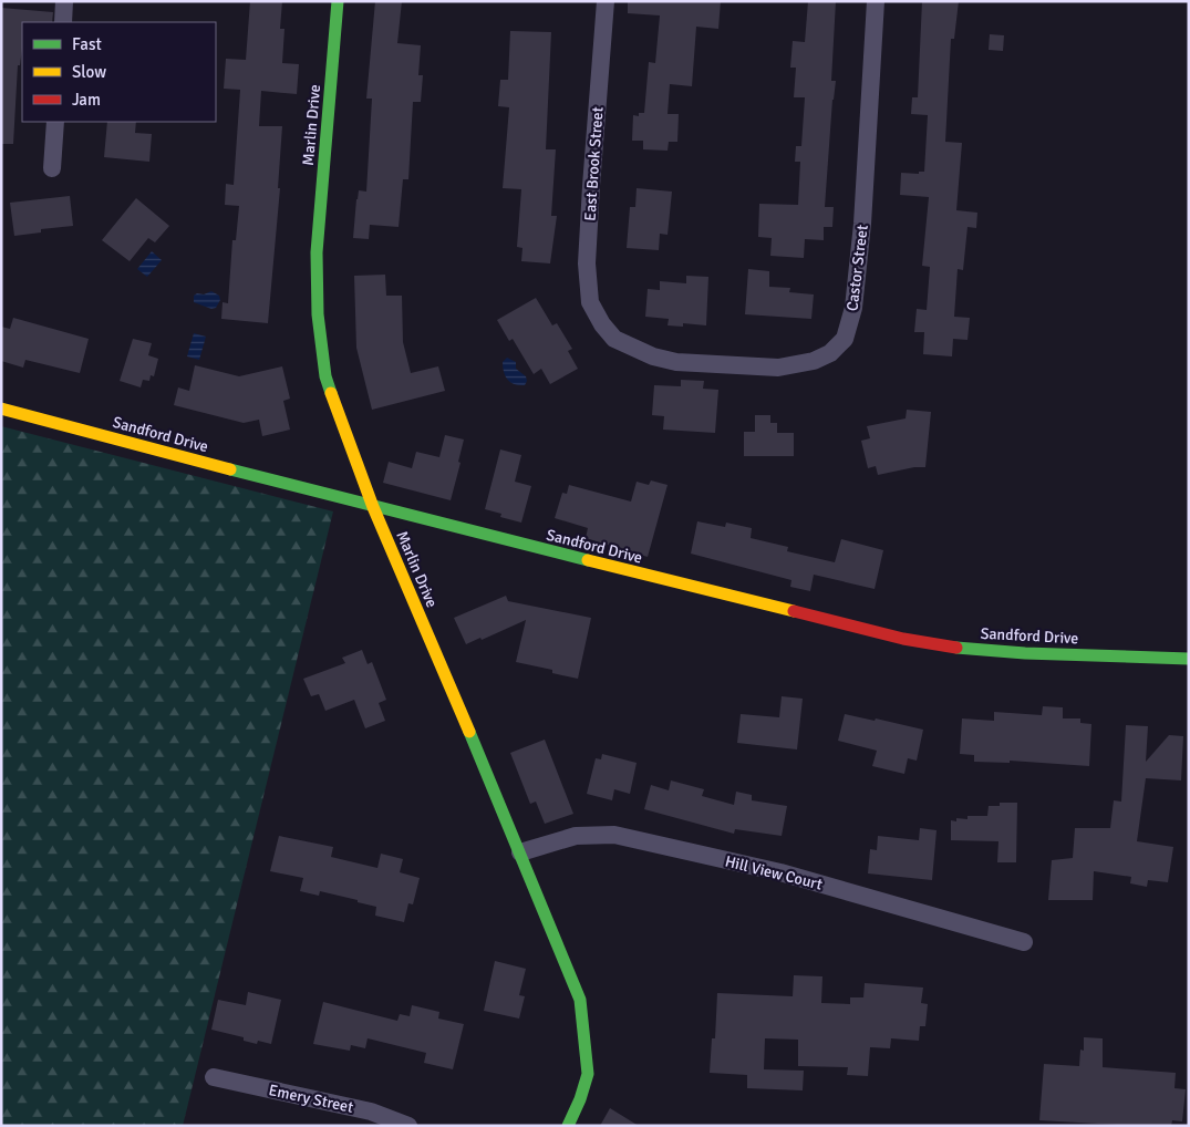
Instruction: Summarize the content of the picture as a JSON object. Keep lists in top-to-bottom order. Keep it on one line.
{"streets":{"street":["Marlin Drive","East Brook Street","Castor Street","Sandford Drive","Hill View Court","Emery Street"]},"crossings":[["Marlin Drive","Sandford Drive"],["Marlin Drive","Hill View Court"],["East Brook Street","Castor Street"]],"legend":["Fast","Slow","Jam"]}
